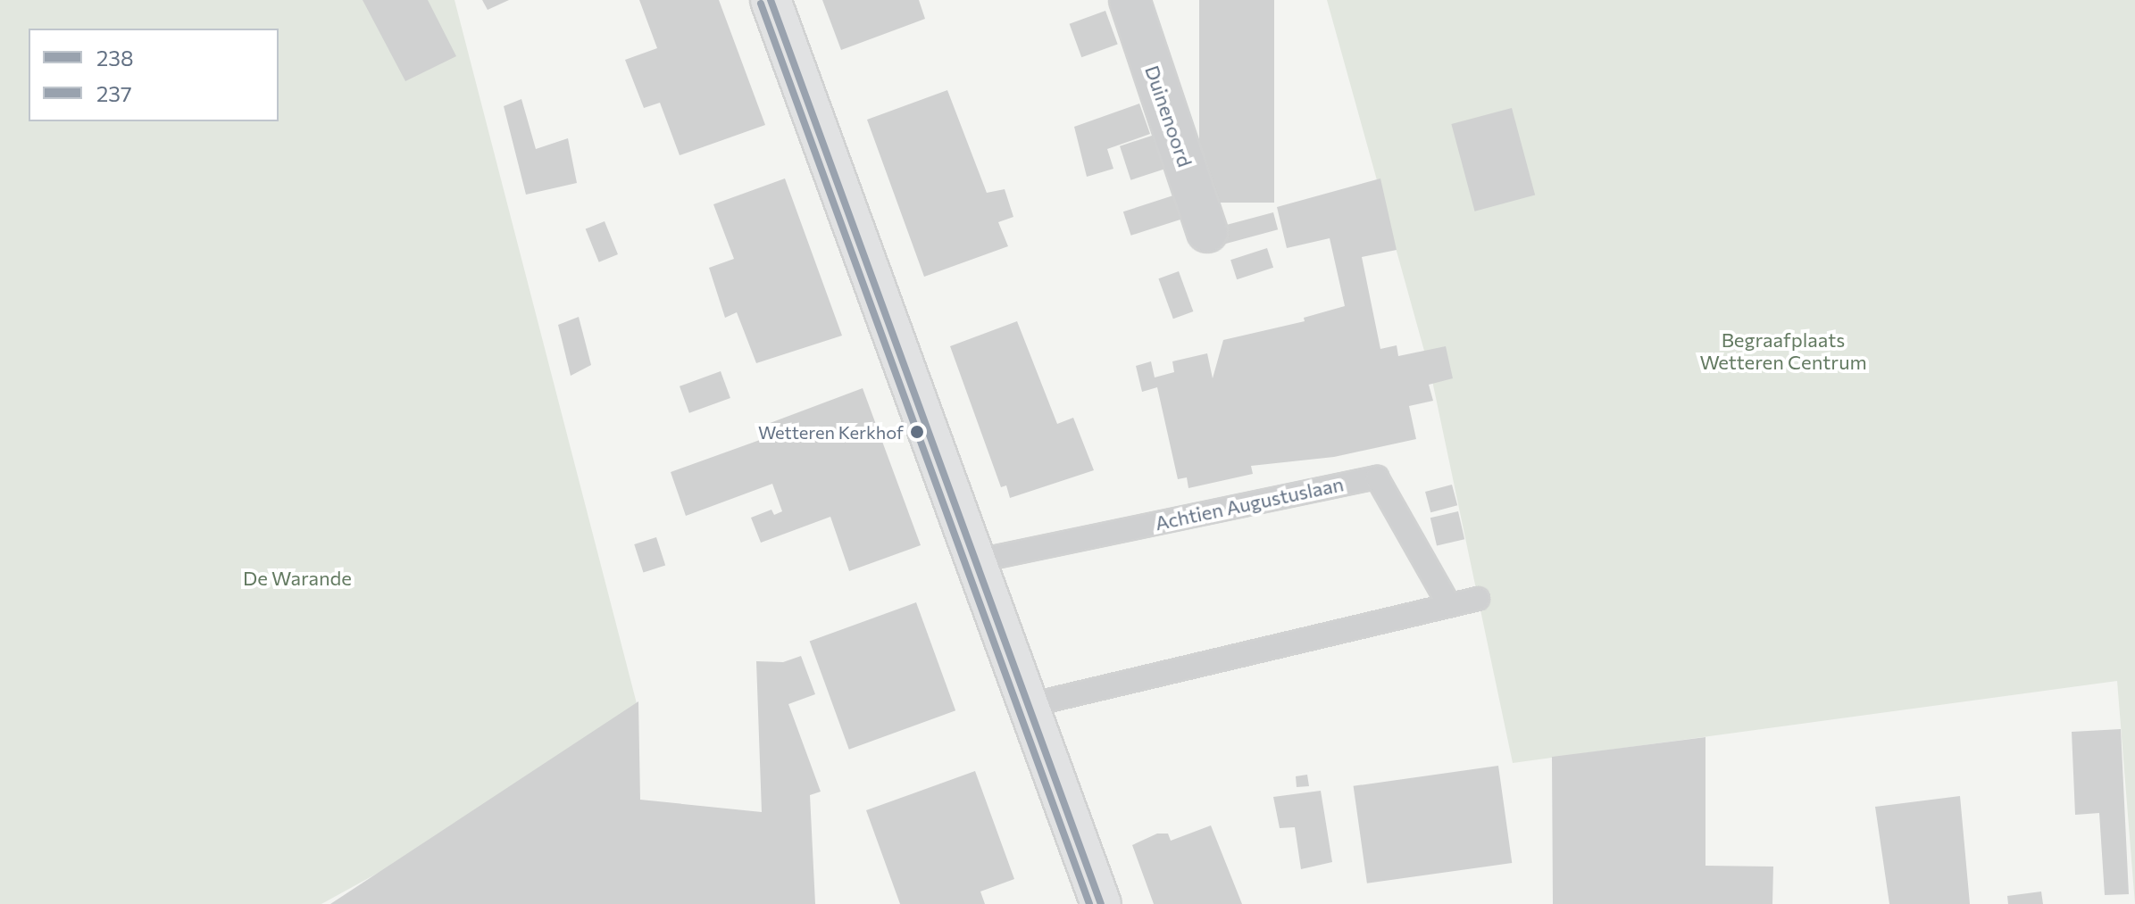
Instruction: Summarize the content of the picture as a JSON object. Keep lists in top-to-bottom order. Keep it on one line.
{"streets":{"street":["Duinenoord"],"lane":["Achtien Augustuslaan"]},"parks":["Begraafplaats Wetteren Centrum","De Warande"],"places":["Wetteren Kerkhof"],"lines":["transit line 238","transit line 237"],"legend":["238","237"]}
